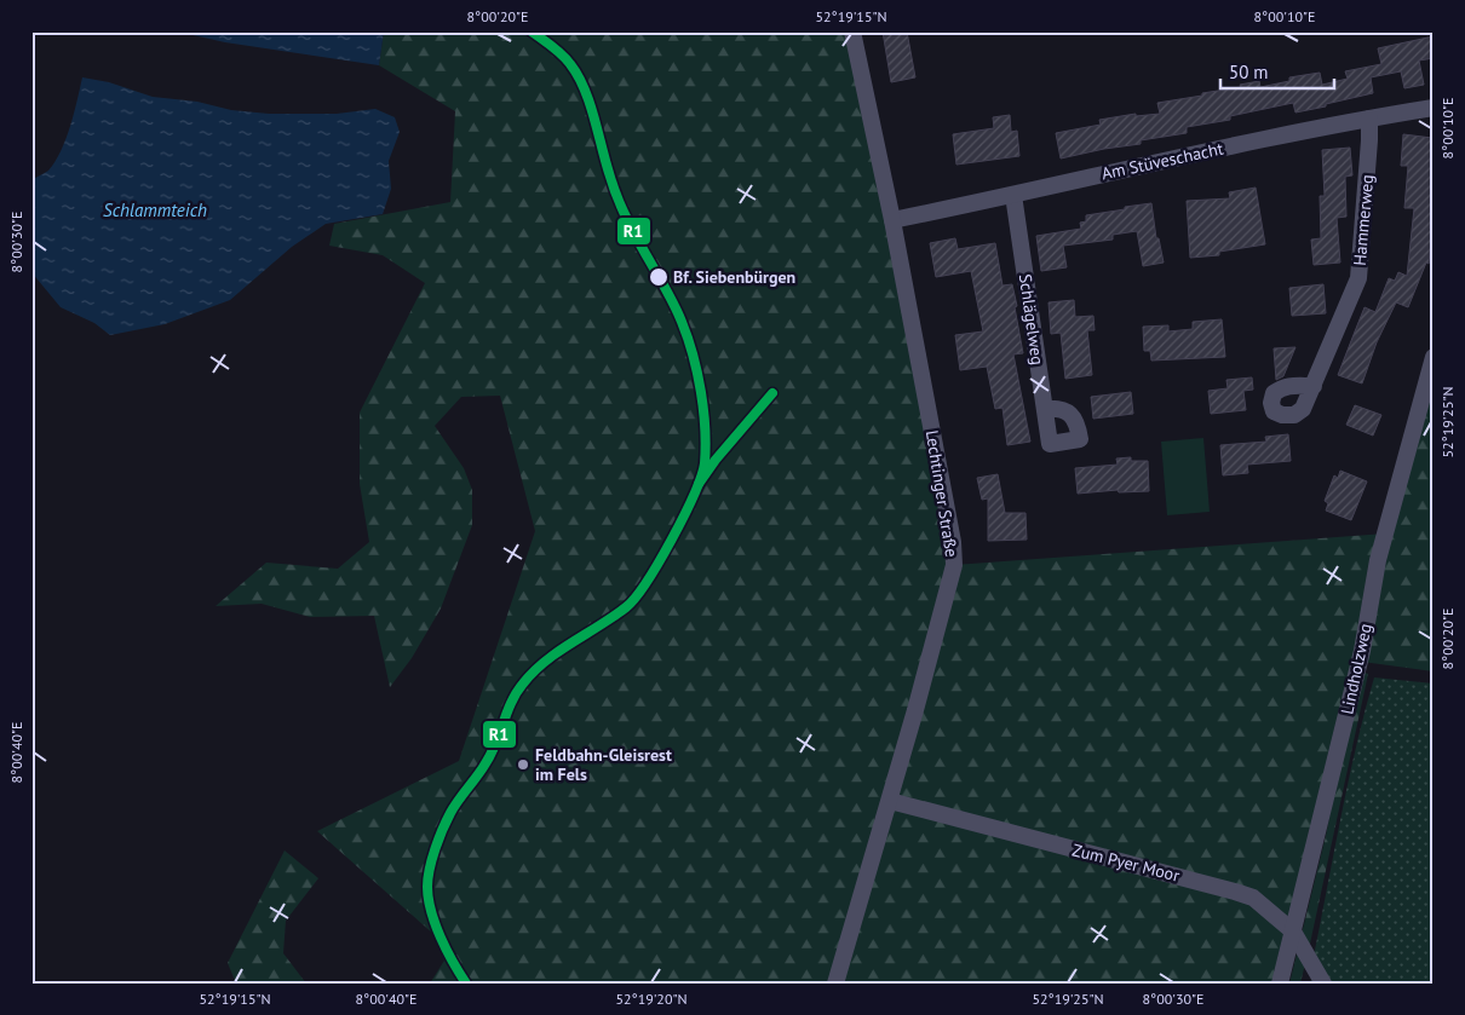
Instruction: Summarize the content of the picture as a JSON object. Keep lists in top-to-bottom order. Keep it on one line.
{"streets":{"street":["Am Stüveschacht","Hammerweg","Schlägelweg","Lechtinger Straße","Lindholzweg","Zum Pyer Moor"]},"crossings":[["Am Stüveschacht","Hammerweg"],["Am Stüveschacht","Schlägelweg"],["Am Stüveschacht","Lechtinger Straße"],["Lechtinger Straße","Zum Pyer Moor"],["Lindholzweg","Zum Pyer Moor"]],"water":["Schlammteich"],"places":["Bf. Siebenbürgen","Feldbahn-Gleisrest im Fels"],"lines":["transit line R1"],"scale_bar":"50 m","coordinates":["8°00'20\"E","52°19'15\"N","8°00'10\"E","8°00'30\"E","52°19'25\"N","8°00'40\"E","52°19'20\"N"]}
